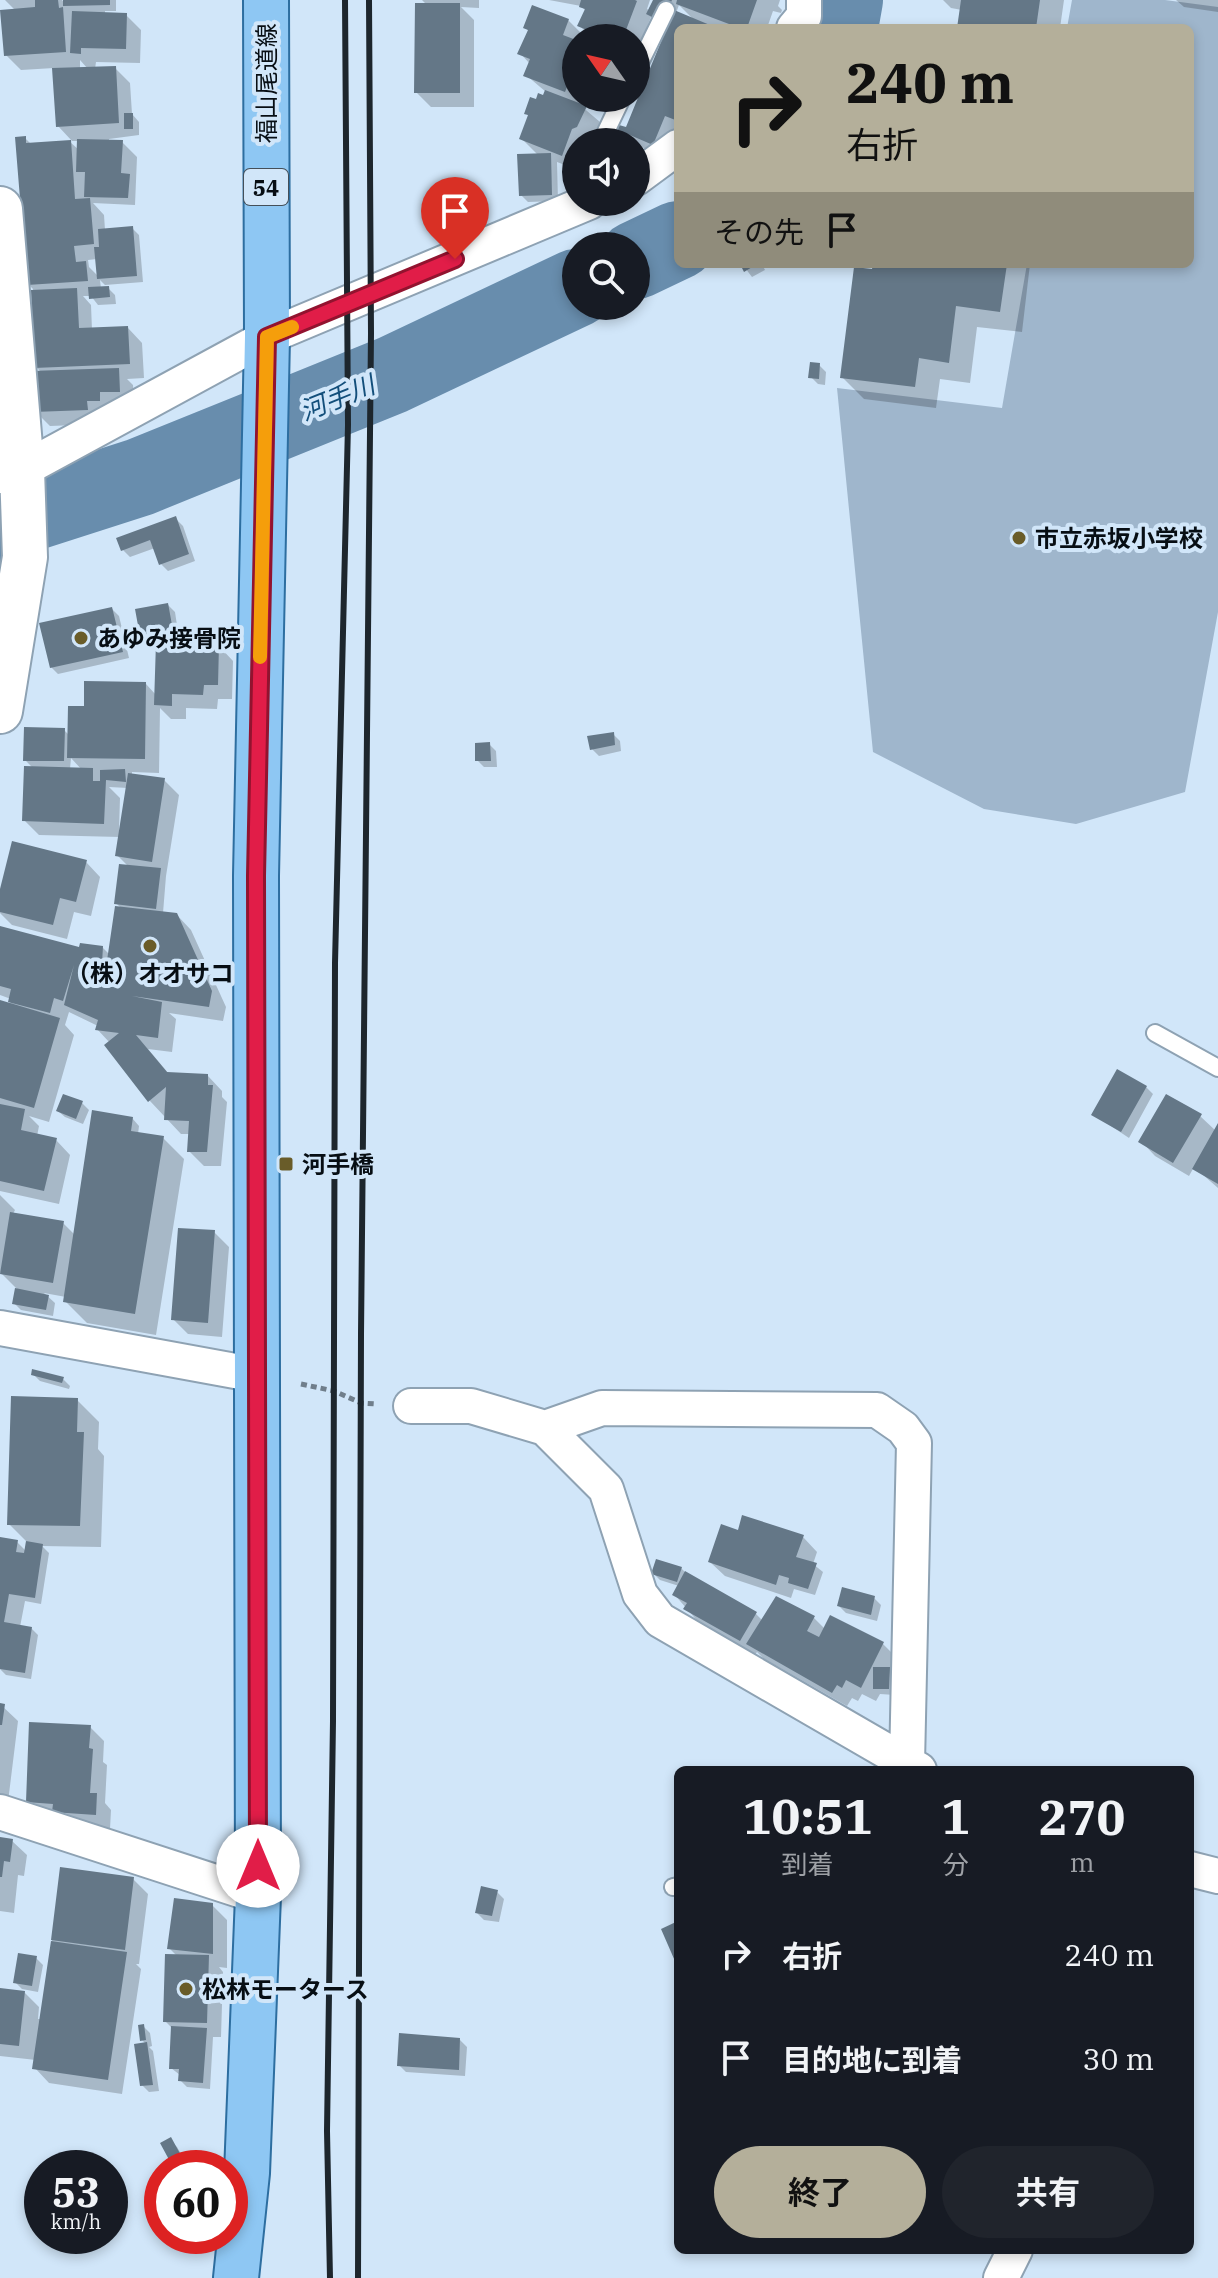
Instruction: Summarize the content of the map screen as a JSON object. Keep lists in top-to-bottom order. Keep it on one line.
{"streets":{"main road":["福山尾道線","54"]},"water":["河手川"],"places":{"other":["市立赤坂小学校","あゆみ接骨院","（株）オオサコ","松林モータース"],"transit":["河手橋"]},"north":"top left","page":{"turn":["240 m","右折"],"then":"その先","eta":["10:51","到着","1","分","270","m"],"list":[{"name":"右折","value":"240 m"},{"name":"目的地に到着","value":"30 m"}],"buttons":["終了","共有"],"speed":"53 km/h","limit":"60"}}
